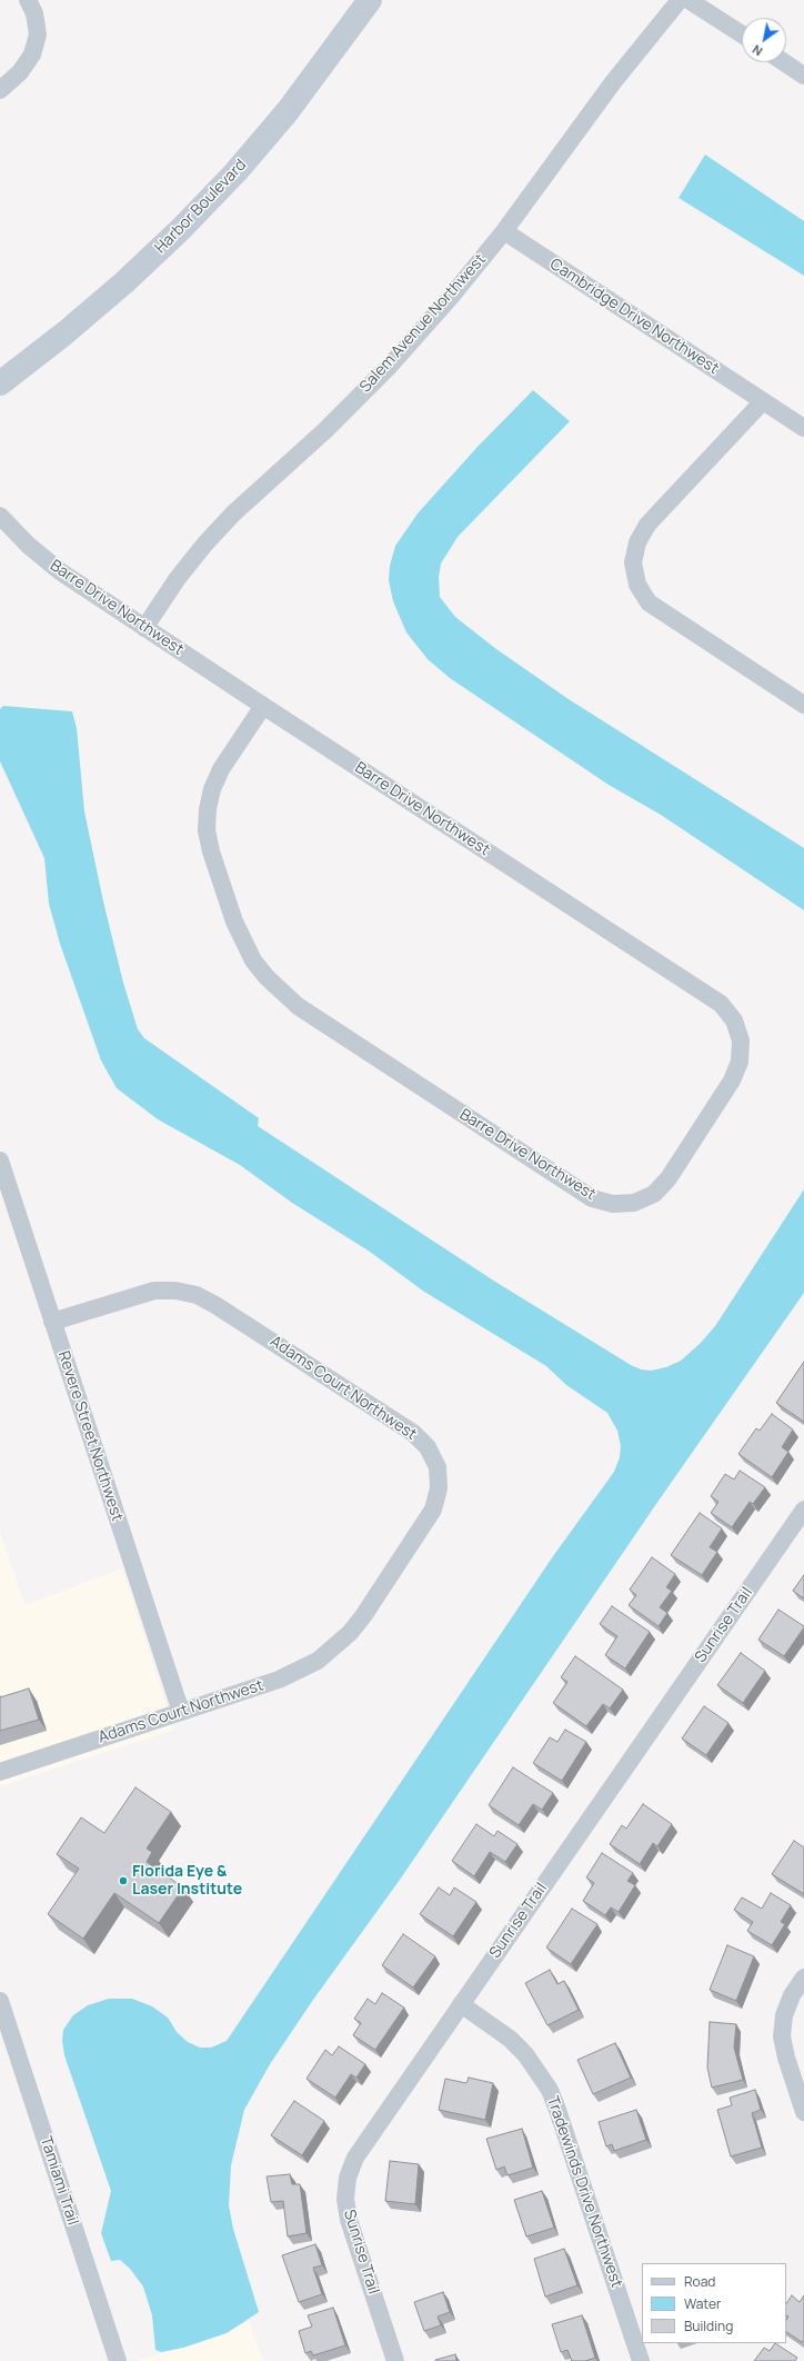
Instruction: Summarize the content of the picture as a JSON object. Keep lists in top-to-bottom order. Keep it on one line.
{"streets":{"street":["Harbor Boulevard","Cambridge Drive Northwest","Salem Avenue Northwest","Barre Drive Northwest","Adams Court Northwest","Revere Street Northwest","Sunrise Trail","Tamiami Trail","Tradewinds Drive Northwest"]},"crossings":[["Cambridge Drive Northwest","Salem Avenue Northwest"],["Salem Avenue Northwest","Barre Drive Northwest"],["Adams Court Northwest","Revere Street Northwest"],["Sunrise Trail","Tradewinds Drive Northwest"]],"places":["Florida Eye & Laser Institute"],"legend":["Road","Water","Building"],"north":"bottom left"}
